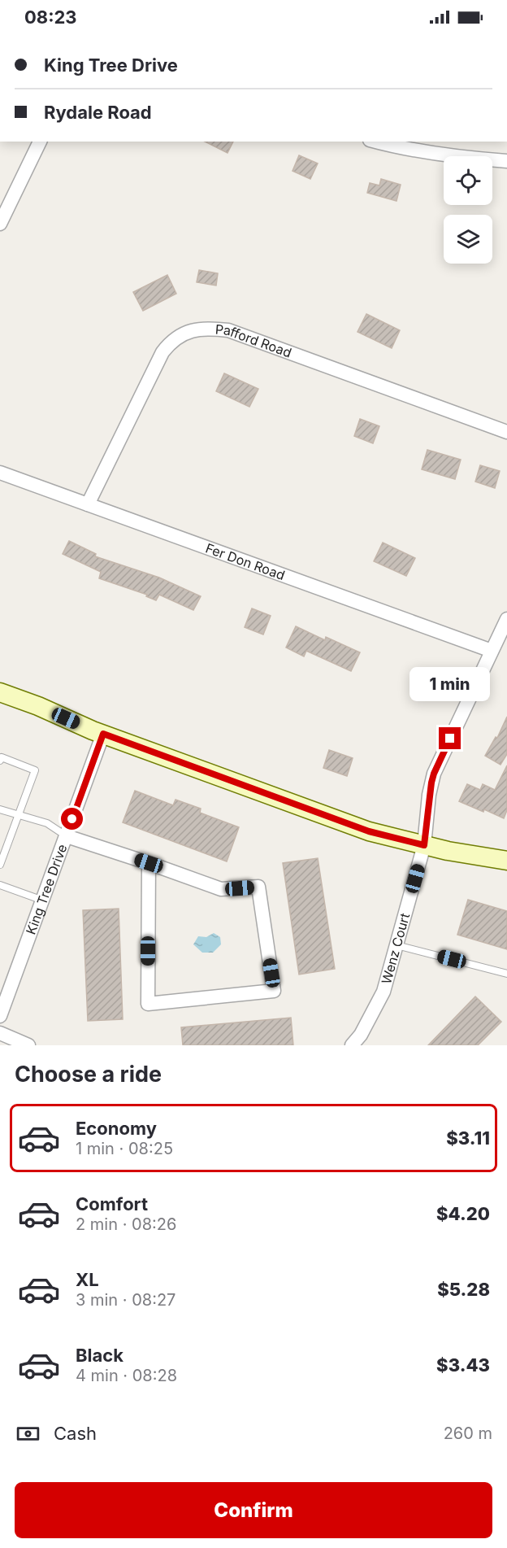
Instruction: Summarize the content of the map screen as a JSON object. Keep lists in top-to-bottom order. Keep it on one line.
{"streets":{"street":["Pafford Road","Fer Don Road","King Tree Drive","Wenz Court"]},"crossings":[["Pafford Road","Fer Don Road"],["Fer Don Road","Wenz Court"]],"page":{"status":"08:23","banner":["King Tree Drive","Rydale Road"],"bubble":"1 min","heading":"Choose a ride","list":[{"name":"Economy","note":"1 min · 08:25","value":"$3.11"},{"name":"Comfort","note":"2 min · 08:26","value":"$4.20"},{"name":"XL","note":"3 min · 08:27","value":"$5.28"},{"name":"Black","note":"4 min · 08:28","value":"$3.43"}],"pay":["Cash","260 m"],"buttons":"Confirm"}}
